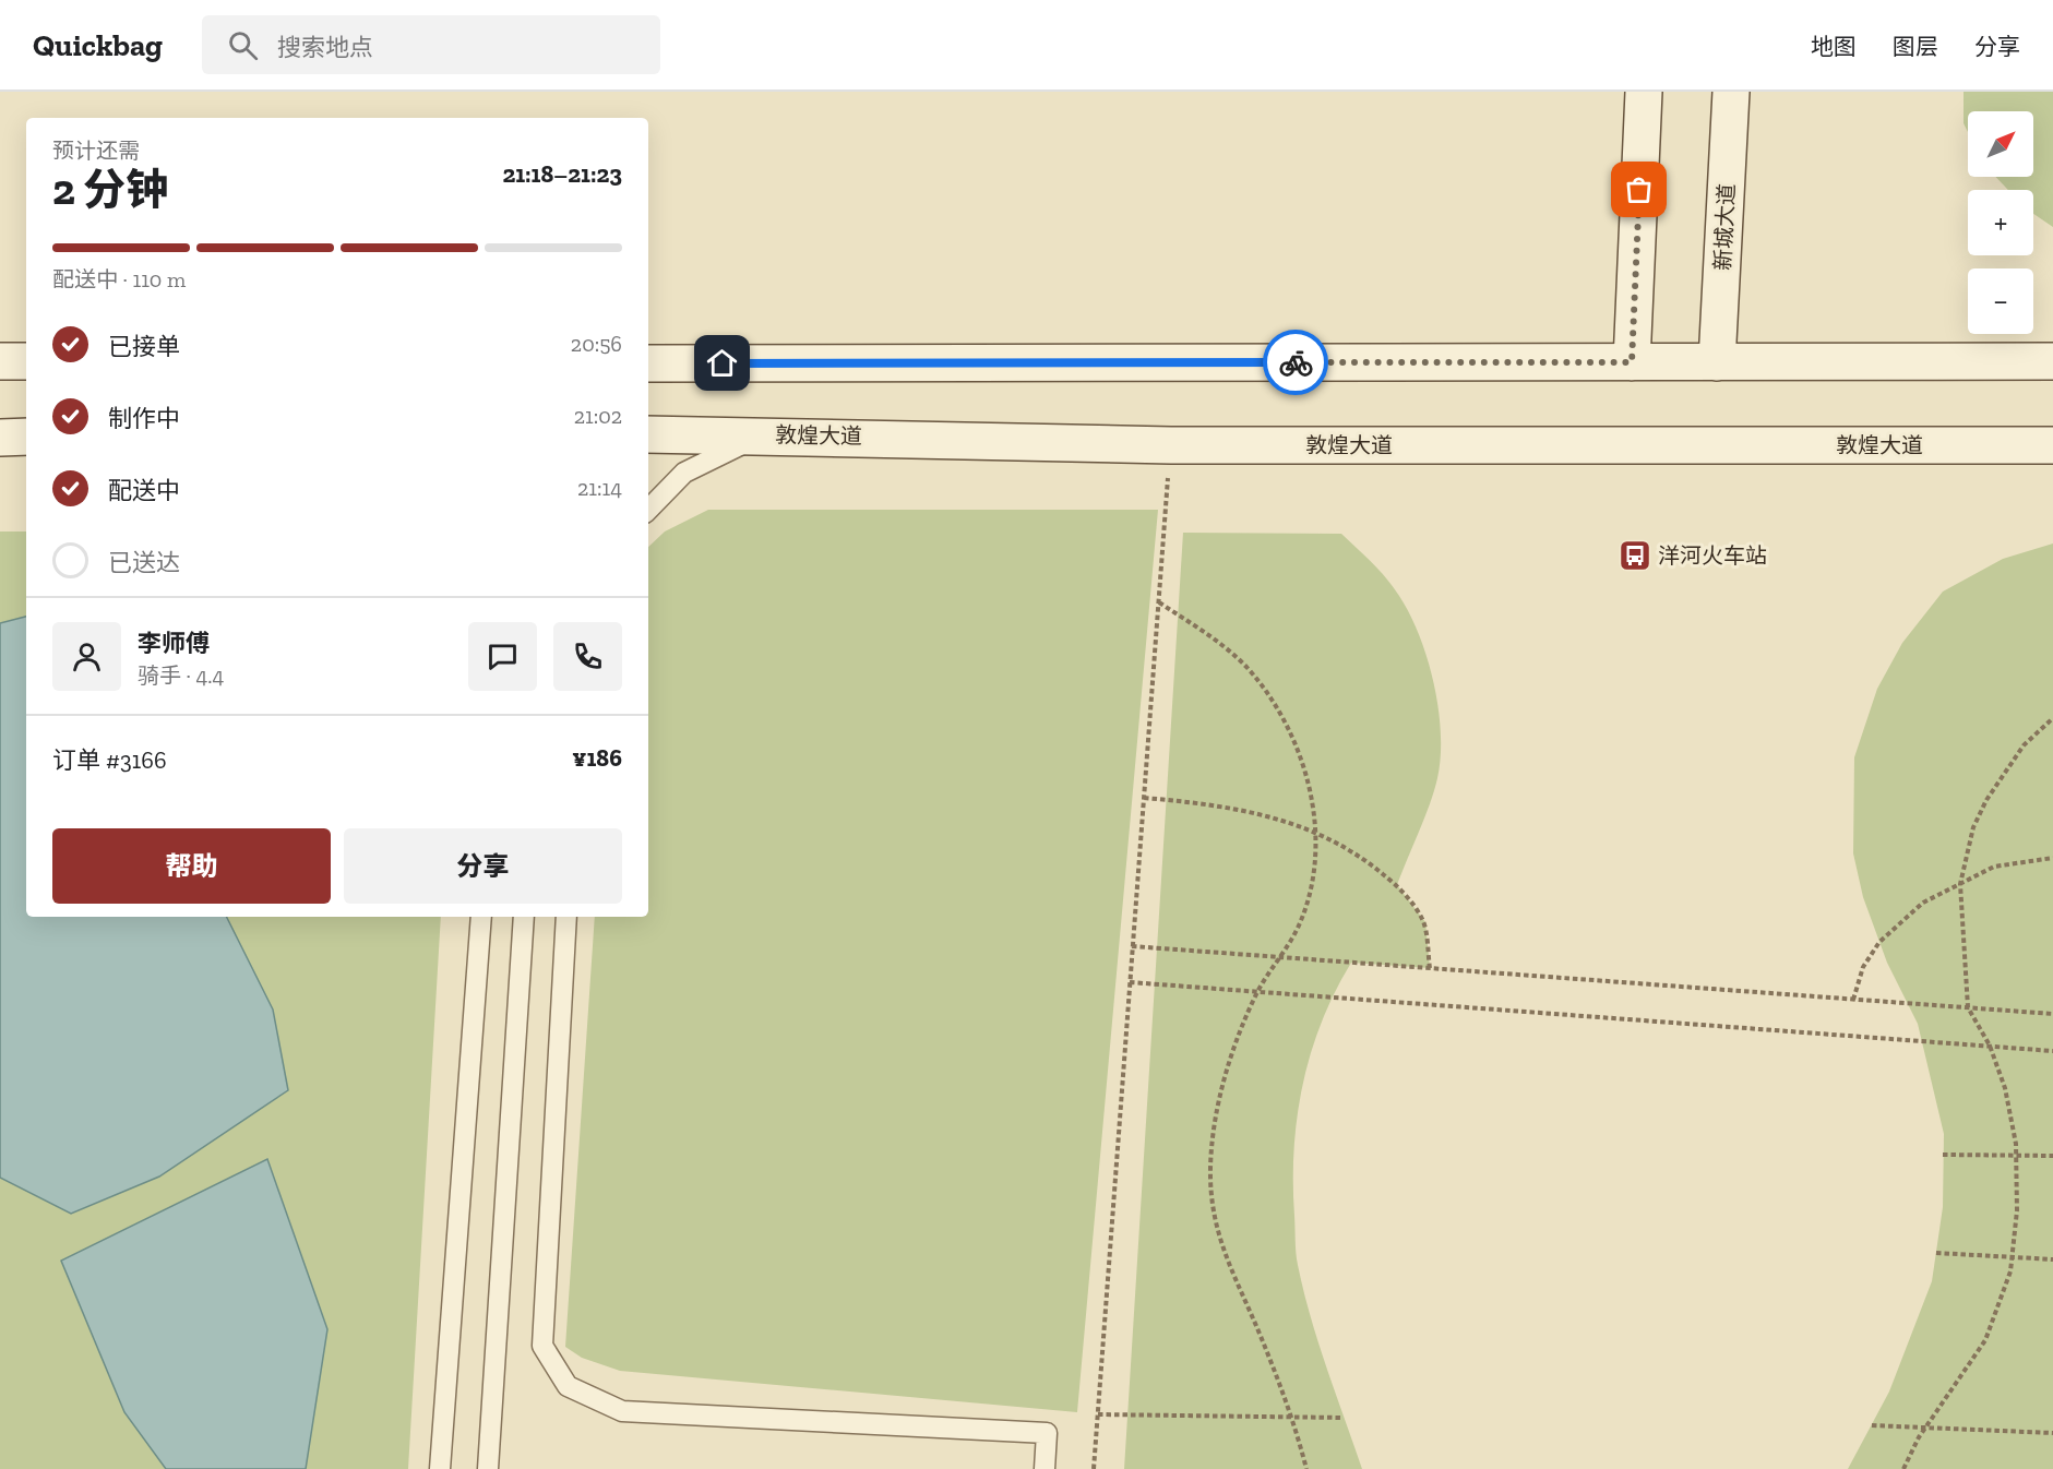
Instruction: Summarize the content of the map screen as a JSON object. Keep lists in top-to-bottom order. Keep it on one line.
{"streets":{"main road":["新城大道","敦煌大道"]},"places":{"bus stop":["洋河火车站"]},"north":"top right","page":{"header":"Quickbag","search":"搜索地点","nav":["地图","图层","分享"],"map_buttons":["+","−"],"heading":["2 分钟","预计还需","21:18–21:23"],"panel":["李师傅","骑手 · 4.4","订单 #3166","¥186"],"bar":"配送中 · 110 m","list":[["已接单","20:56"],["制作中","21:02"],["配送中","21:14"],"已送达"],"buttons":["帮助","分享"]}}
